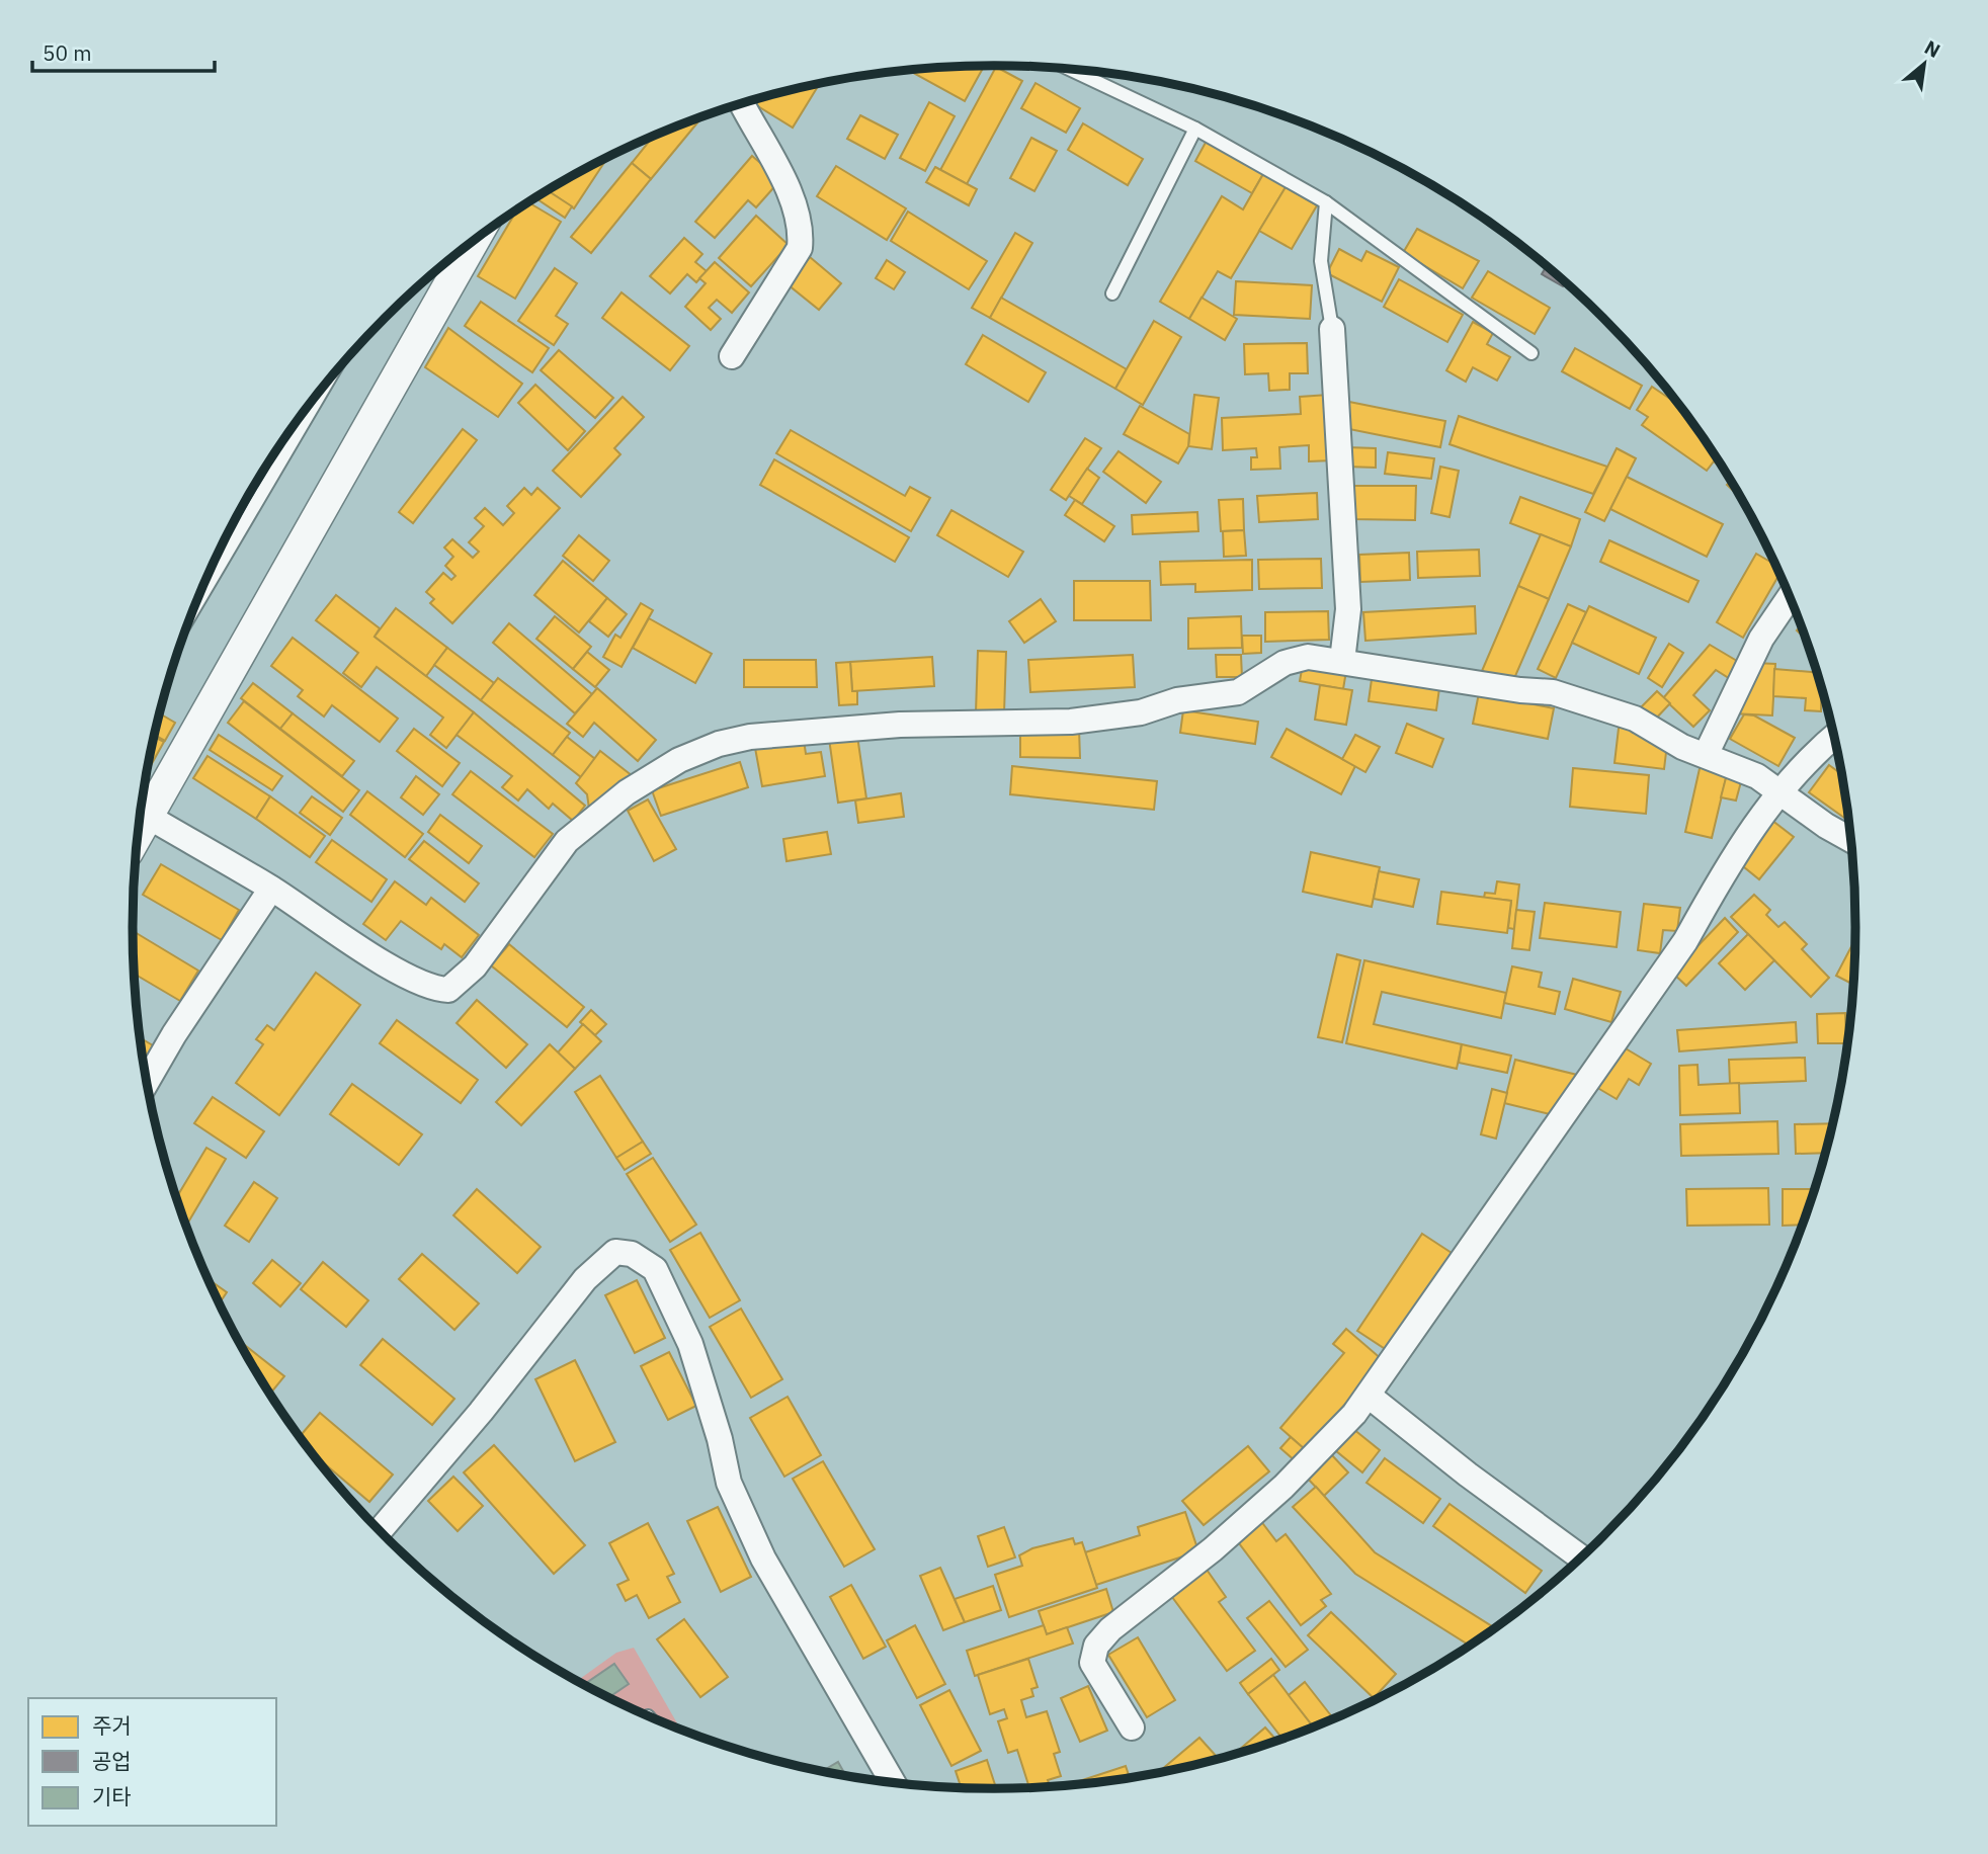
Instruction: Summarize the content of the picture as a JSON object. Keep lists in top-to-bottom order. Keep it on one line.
{"legend":["주거","공업","기타"],"scale_bar":"50 m","north":"top right"}
